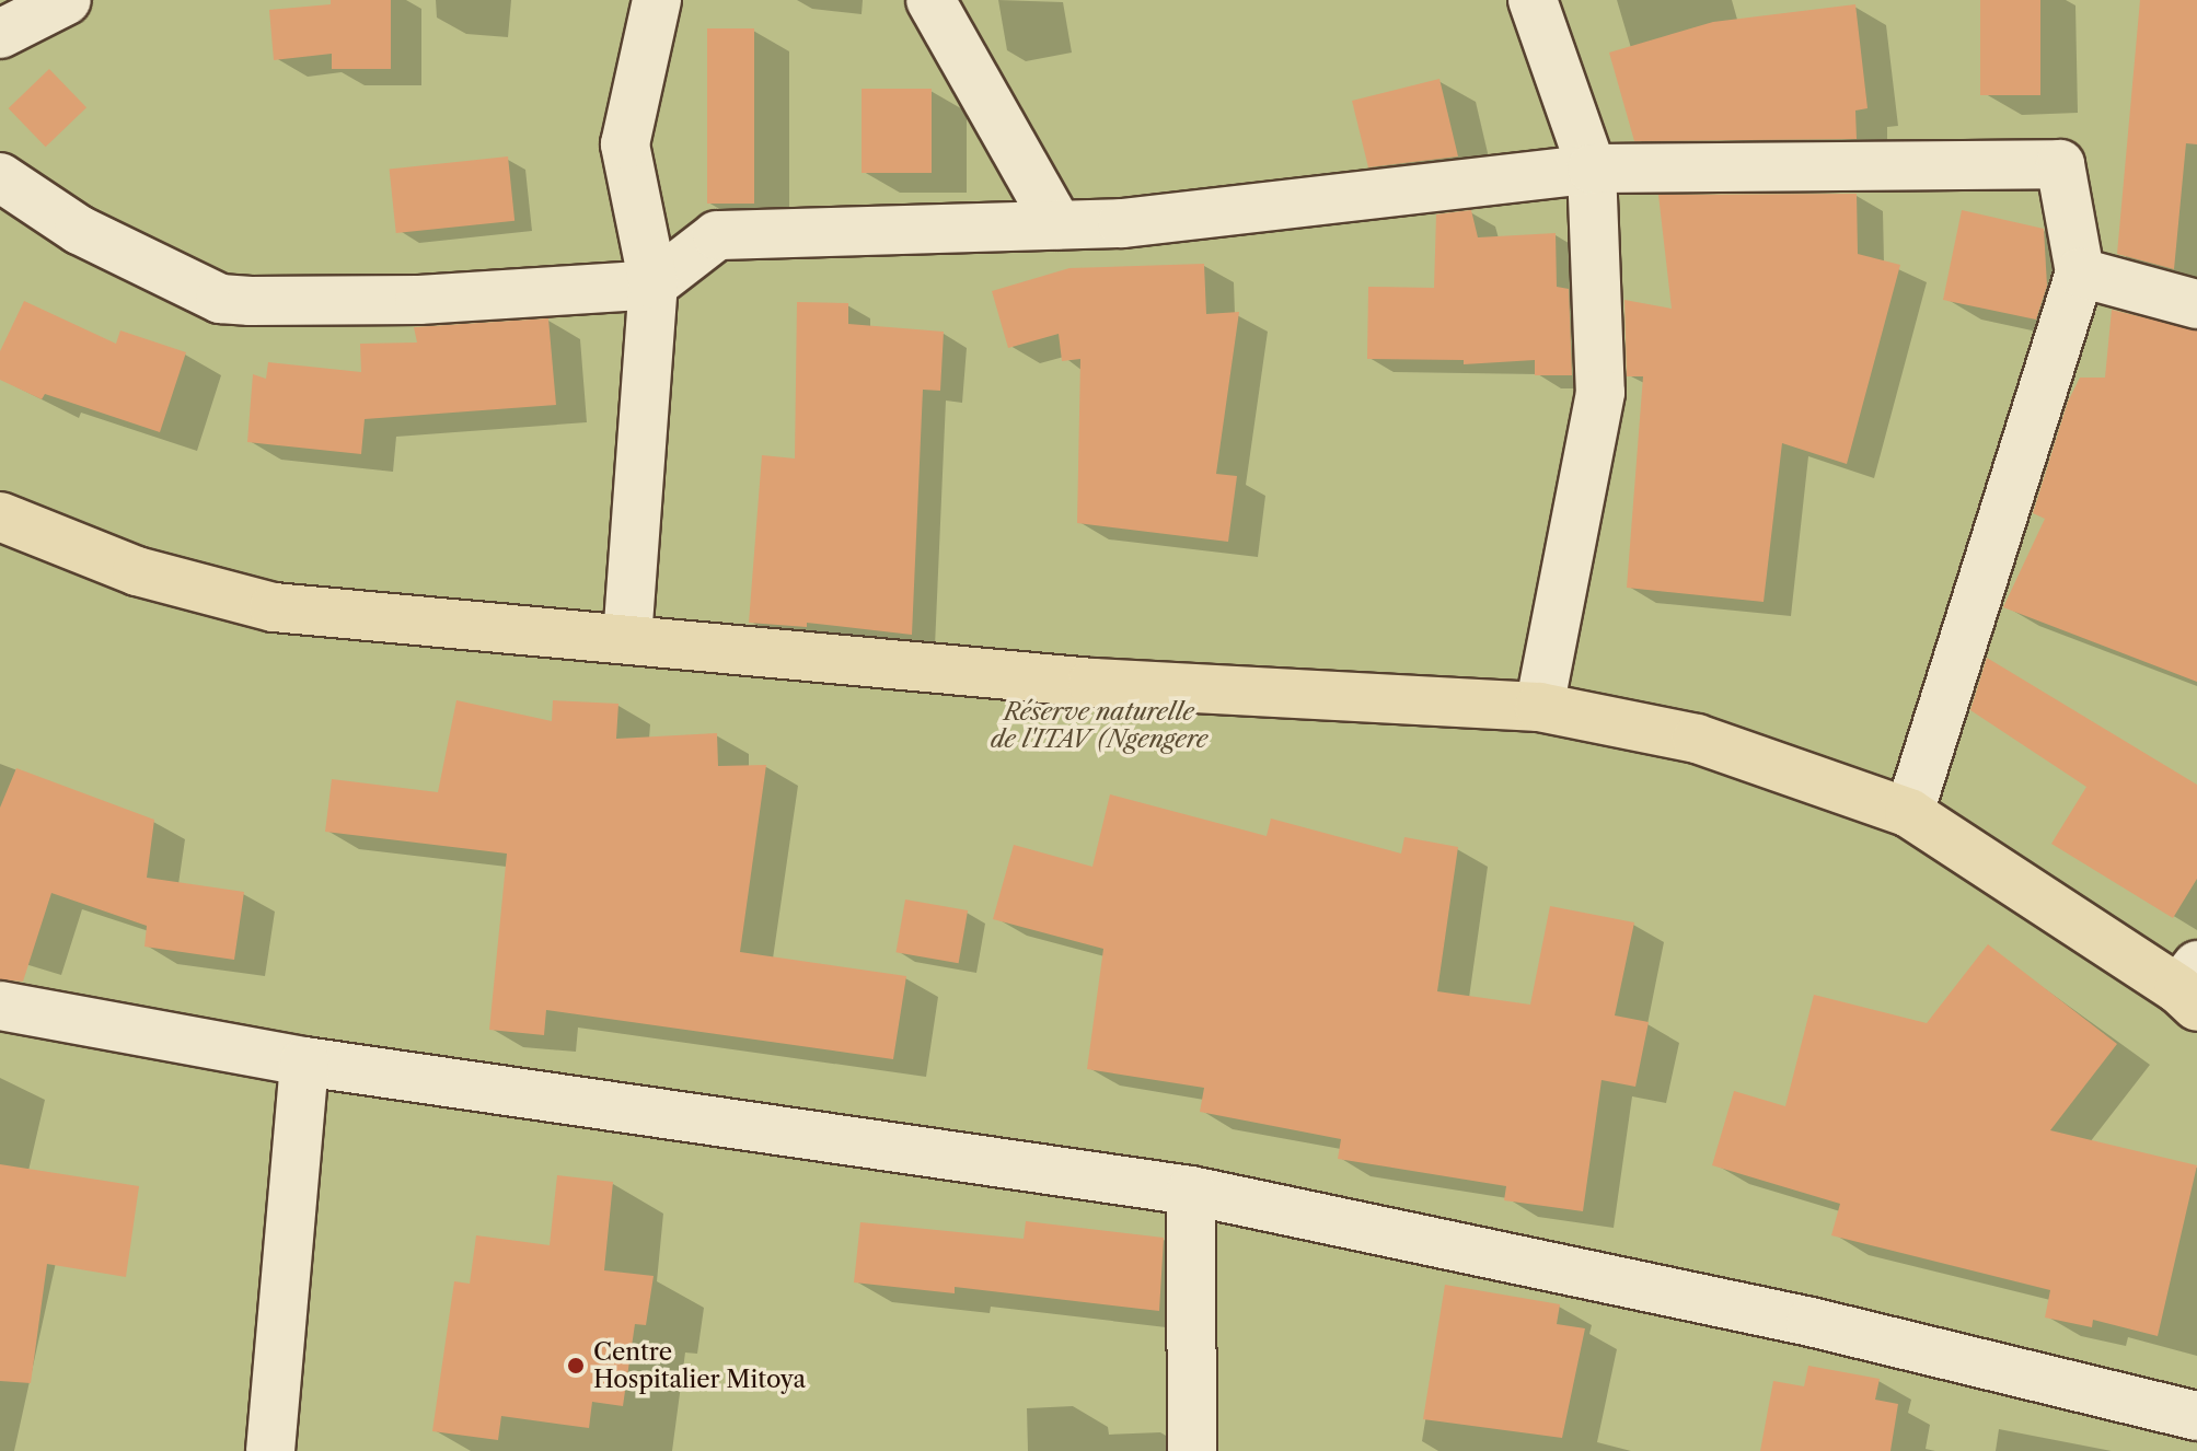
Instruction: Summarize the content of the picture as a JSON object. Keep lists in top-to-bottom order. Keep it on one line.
{"parks":["Réserve naturelle de l'ITAV (Ngengere"],"places":["Centre Hospitalier Mitoya"]}
